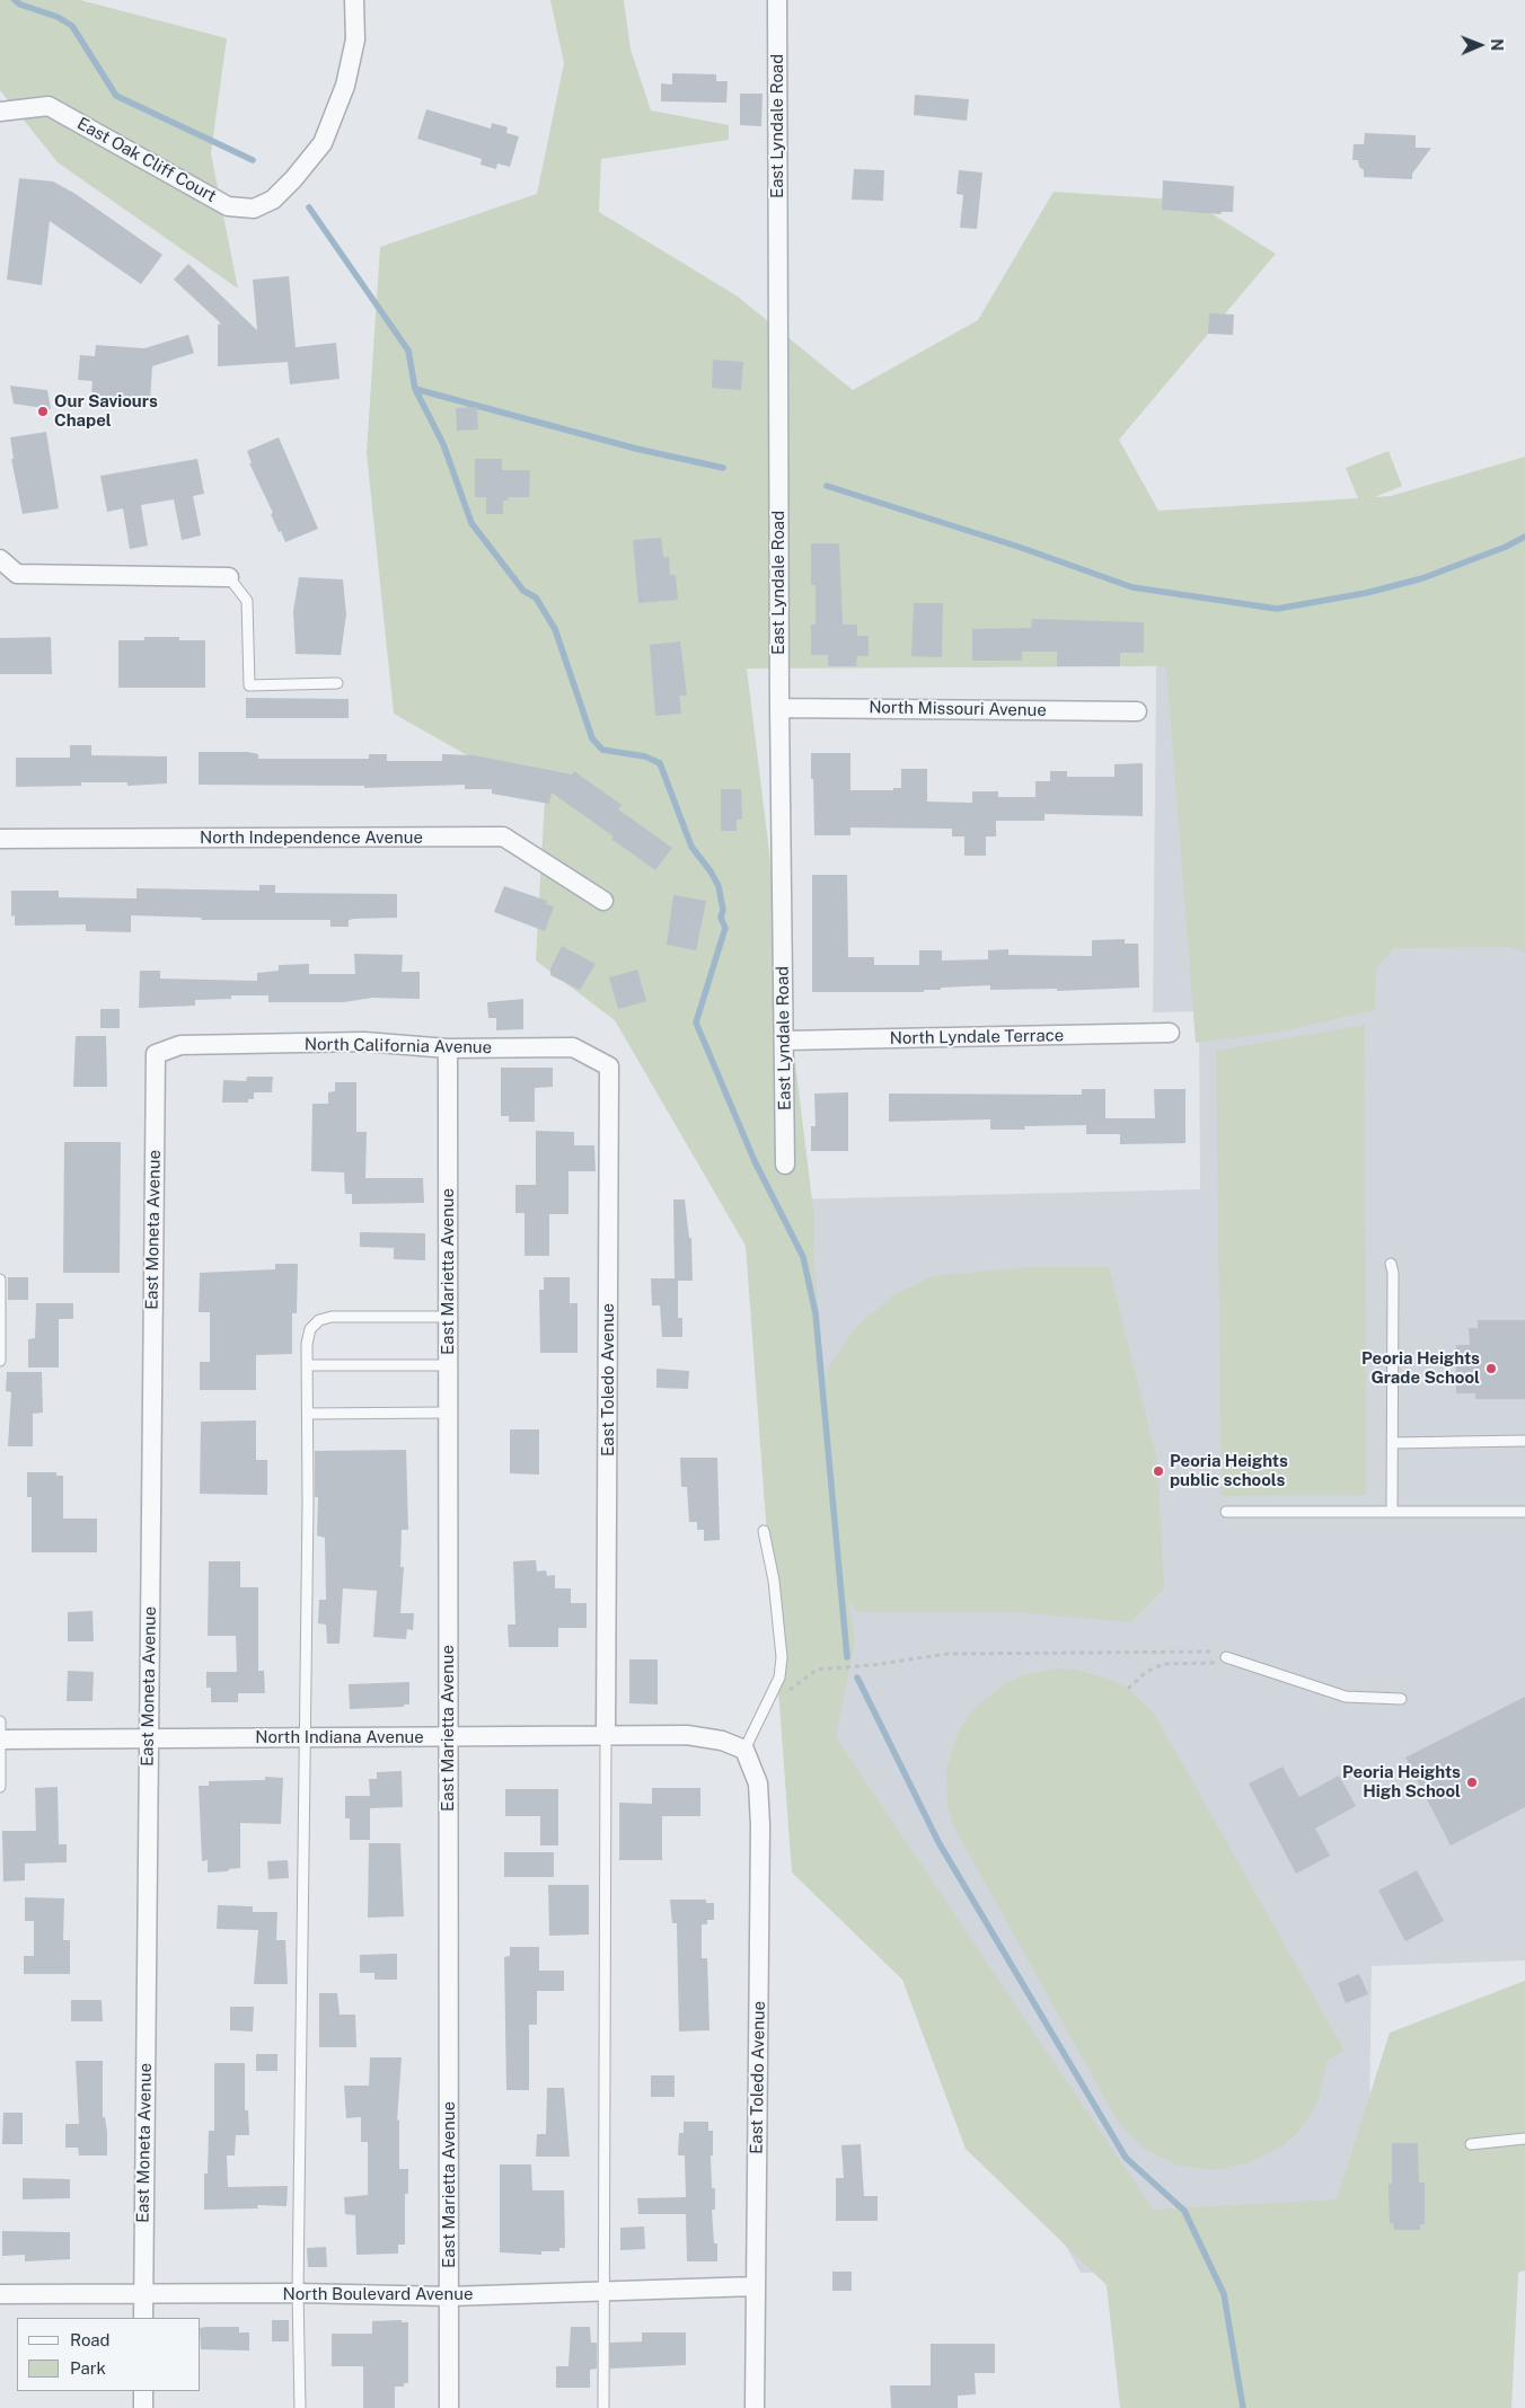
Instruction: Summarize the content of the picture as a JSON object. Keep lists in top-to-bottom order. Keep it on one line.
{"streets":{"street":["East Lyndale Road","East Oak Cliff Court","North Missouri Avenue","North Independence Avenue","North Lyndale Terrace","North California Avenue","East Moneta Avenue","East Marietta Avenue","East Toledo Avenue","North Indiana Avenue","North Boulevard Avenue"]},"crossings":[["East Lyndale Road","North Missouri Avenue"],["East Lyndale Road","North Lyndale Terrace"],["North California Avenue","East Moneta Avenue"],["North California Avenue","East Marietta Avenue"],["North California Avenue","East Toledo Avenue"],["East Moneta Avenue","North Indiana Avenue"],["East Moneta Avenue","North Boulevard Avenue"],["East Marietta Avenue","North Indiana Avenue"],["East Marietta Avenue","North Boulevard Avenue"],["East Toledo Avenue","North Indiana Avenue"],["East Toledo Avenue","North Boulevard Avenue"]],"places":["Our Saviours Chapel","Peoria Heights Grade School","Peoria Heights public schools","Peoria Heights High School"],"legend":["Road","Park"],"north":"right"}
